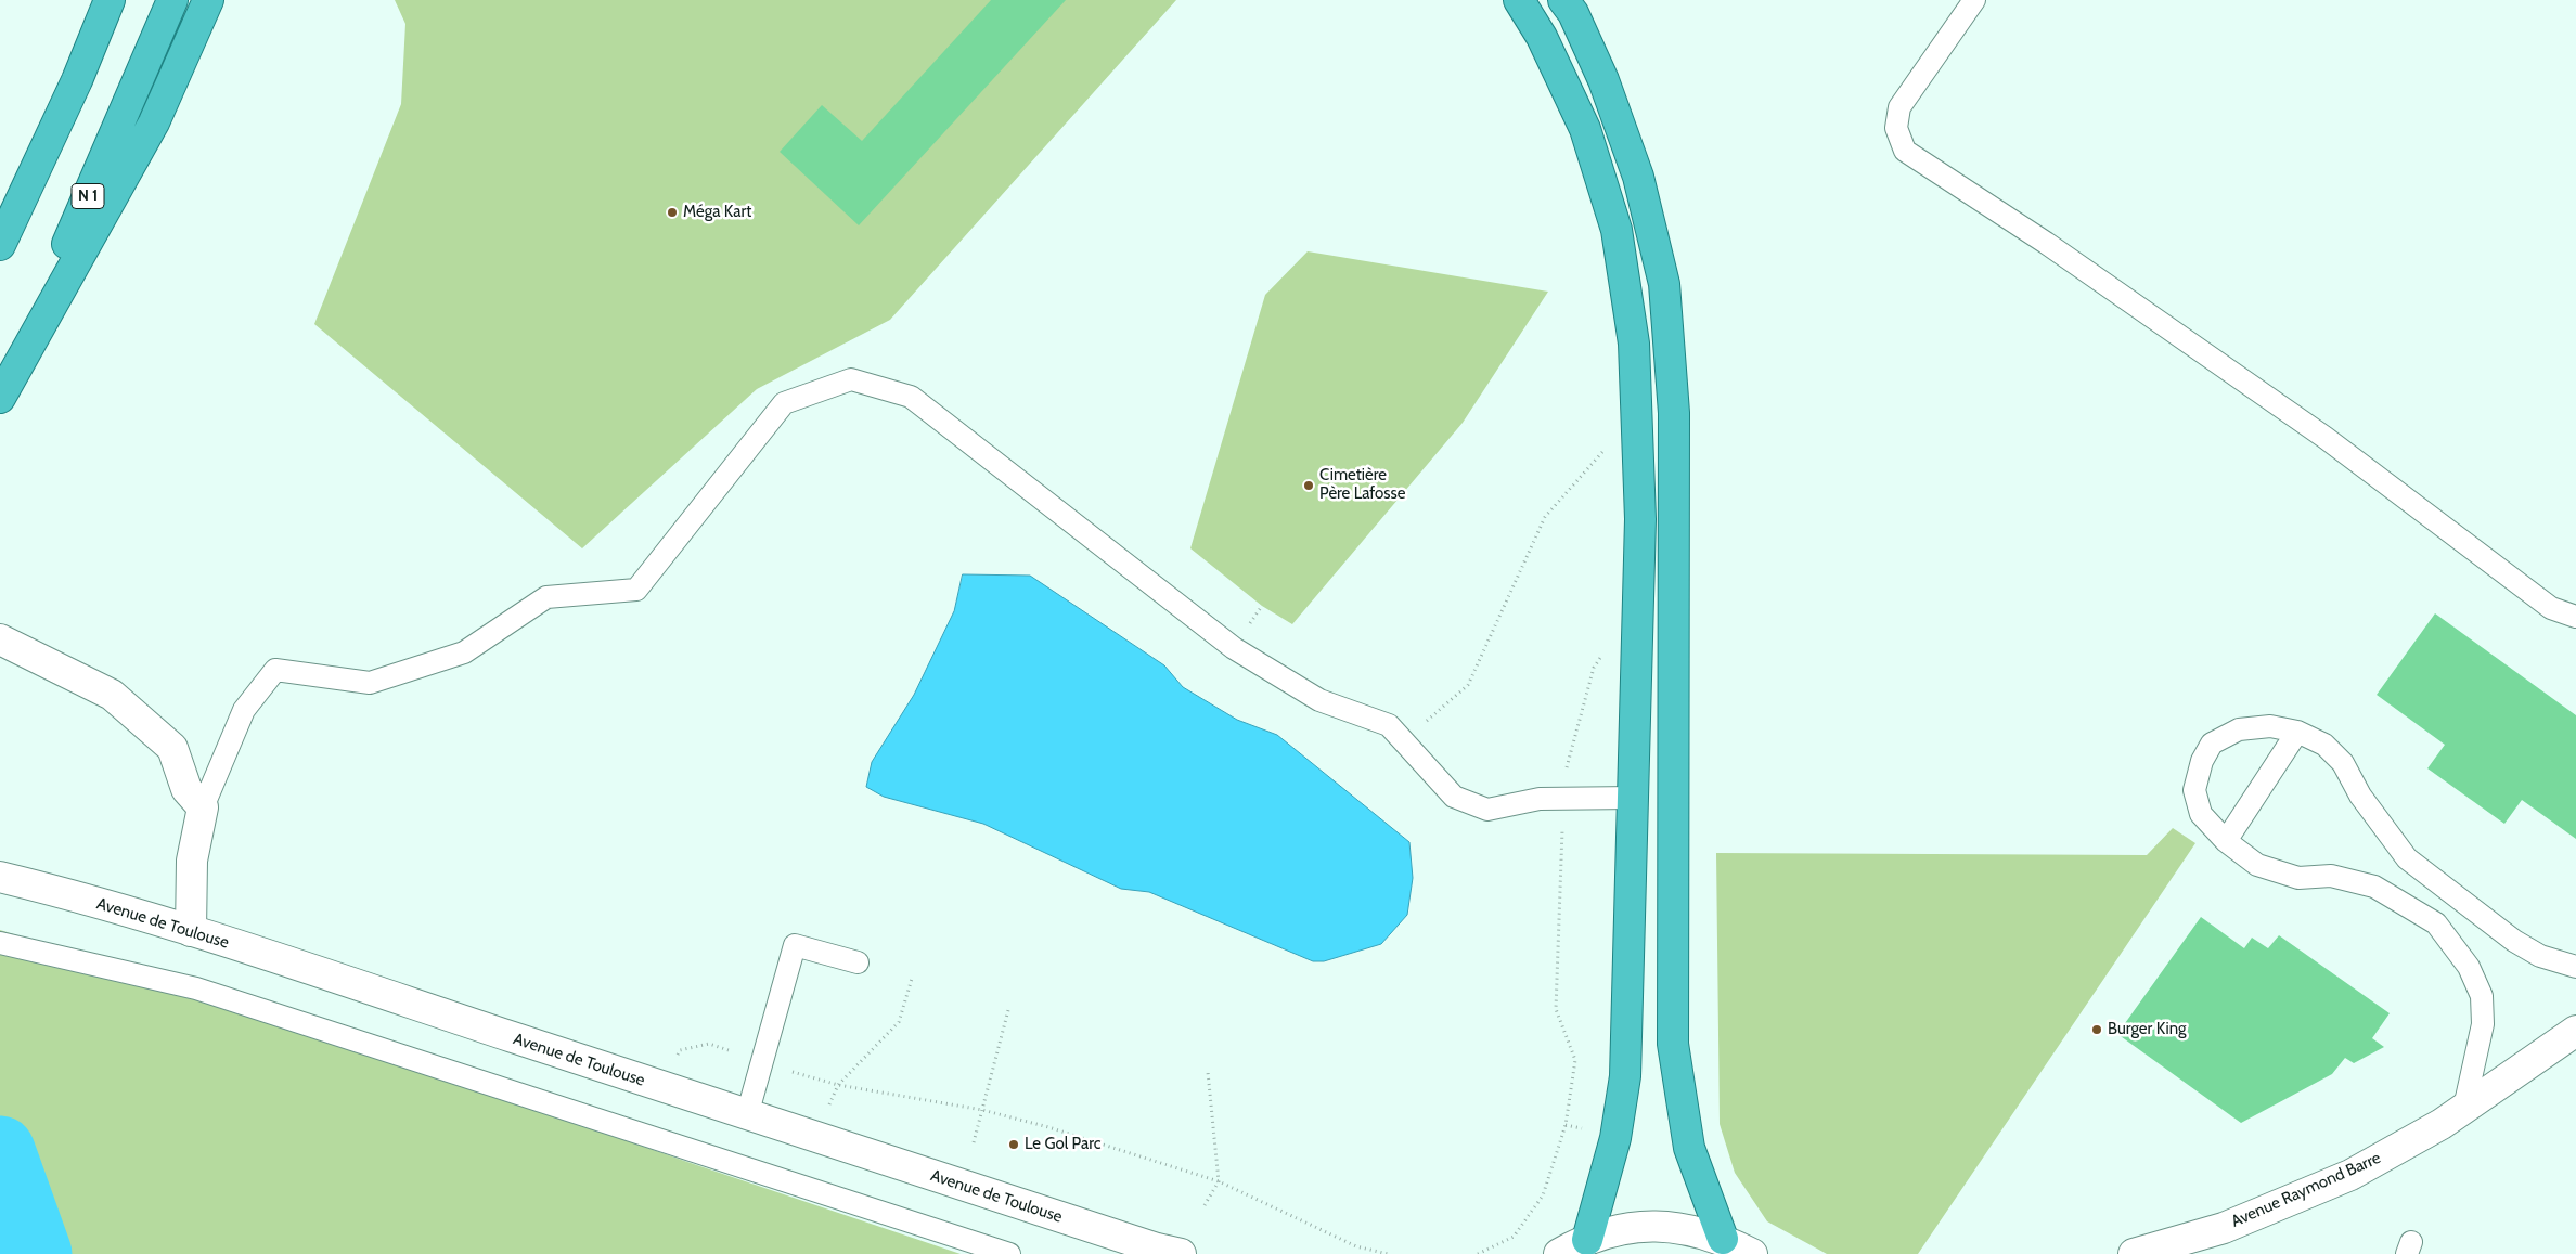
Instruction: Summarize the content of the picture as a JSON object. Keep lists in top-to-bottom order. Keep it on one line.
{"streets":{"highway":["N 1"],"main road":["Avenue de Toulouse","Avenue Raymond Barre"]},"places":["Méga Kart","Cimetière Père Lafosse","Burger King","Le Gol Parc"]}
